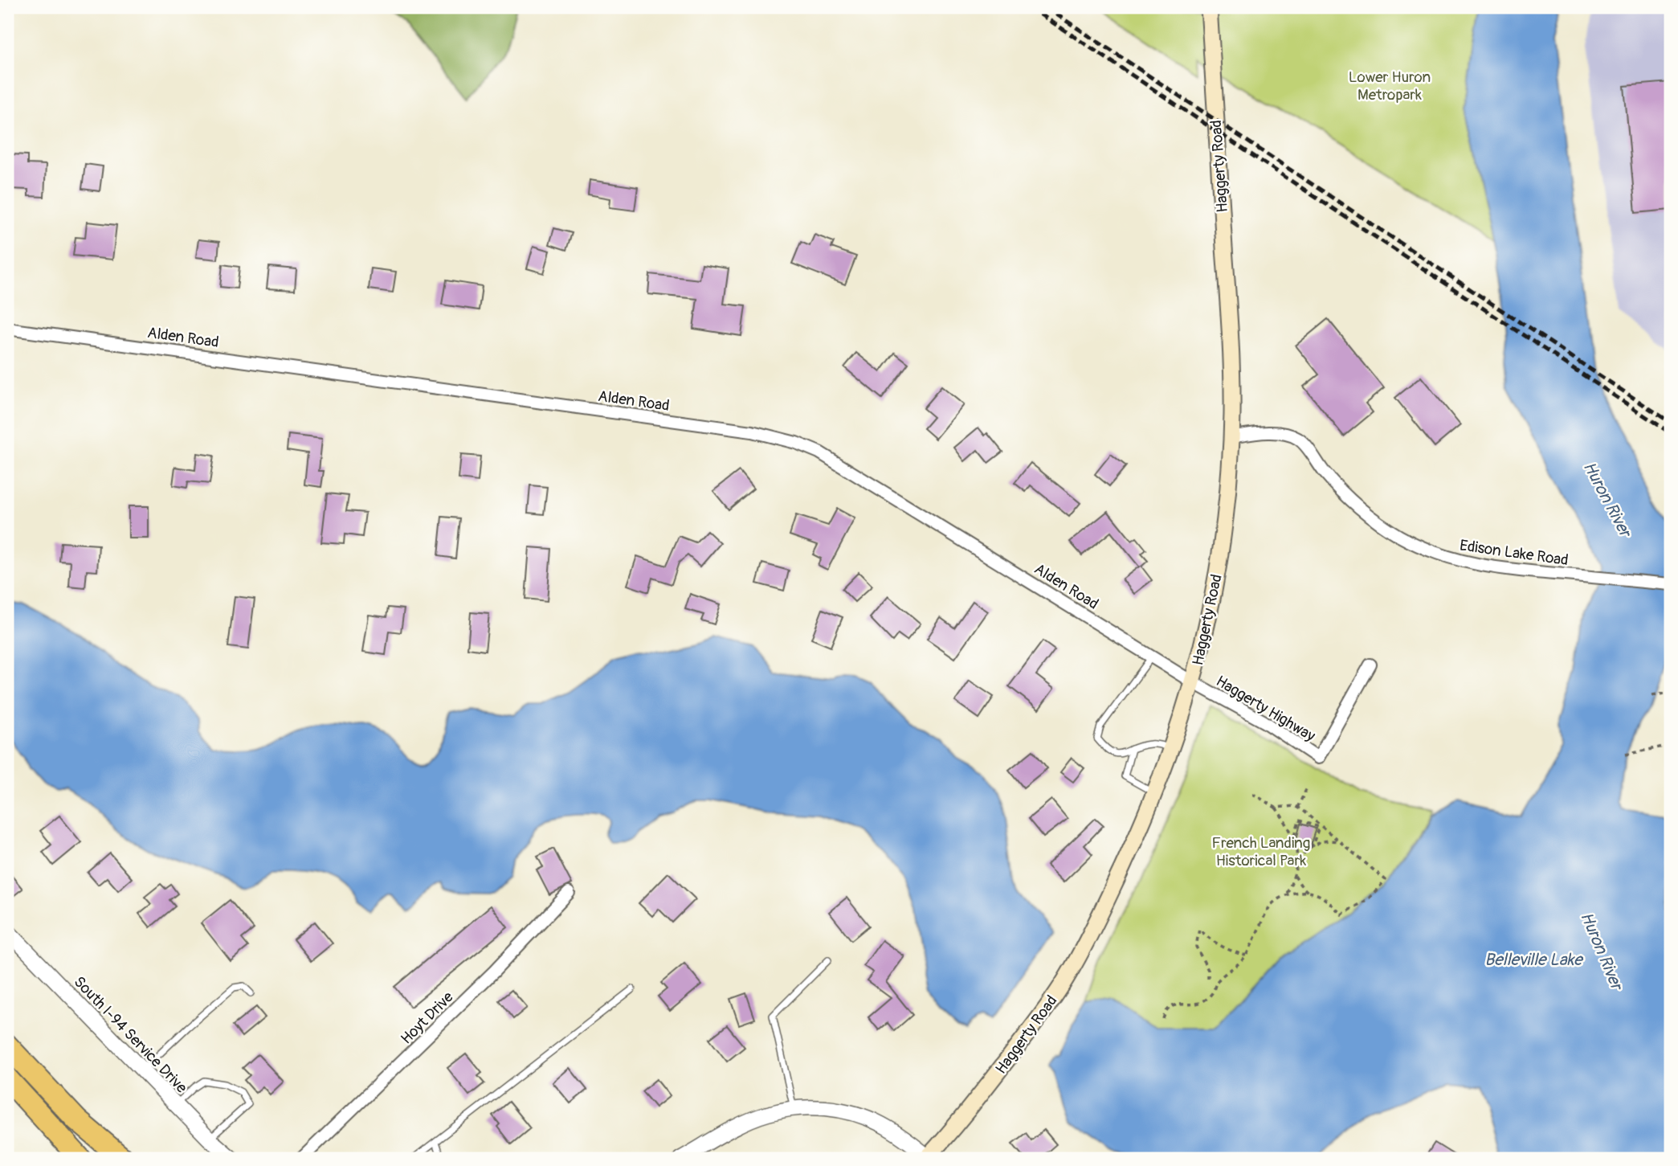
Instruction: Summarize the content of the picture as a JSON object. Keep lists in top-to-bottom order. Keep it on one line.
{"streets":{"main road":["Haggerty Road"],"street":["Alden Road","Edison Lake Road","Haggerty Highway","Hoyt Drive","South I-94 Service Drive"]},"crossings":[["Haggerty Road","Alden Road"],["Haggerty Road","Edison Lake Road"],["Haggerty Road","Haggerty Highway"],["Alden Road","Haggerty Highway"]],"water":["Huron River","Belleville Lake"],"parks":["Lower Huron Metropark","French Landing Historical Park"]}
